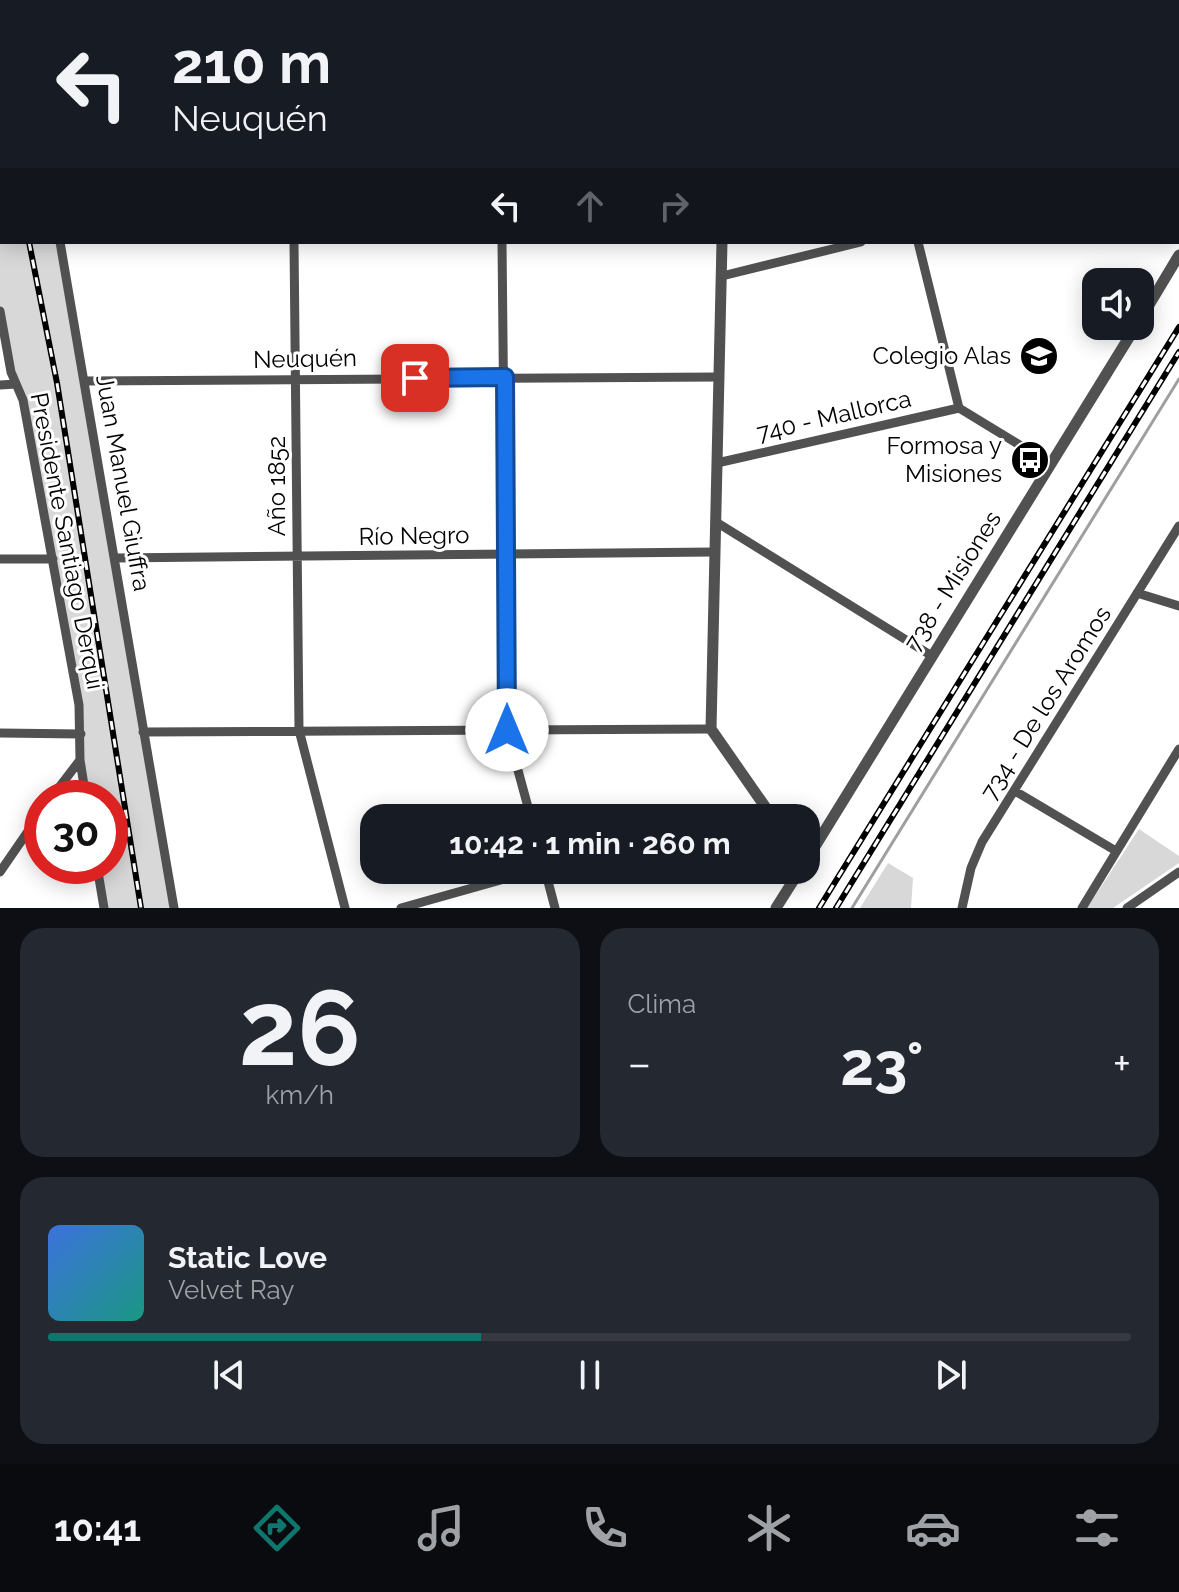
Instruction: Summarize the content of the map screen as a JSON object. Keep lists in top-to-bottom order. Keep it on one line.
{"streets":{"street":["Neuquén","740 - Mallorca","Juan Manuel Giuffra","Año 1852","Río Negro","Presidente Santiago Derqui","738 - Misiones","734 - De los Aromos"]},"crossings":[["Neuquén","Juan Manuel Giuffra"],["Neuquén","Año 1852"],["Juan Manuel Giuffra","Río Negro"],["Año 1852","Río Negro"]],"places":{"school or university":["Colegio Alas"],"bus stop":["Formosa y Misiones"]},"page":{"turn":["210 m","Neuquén"],"limit":"30","trip":"10:42 · 1 min · 260 m","tile":[["26","km/h"],"Clima"],"heat":["−","23°","+"],"song":["Static Love","Velvet Ray"],"tabs":"10:41"}}
